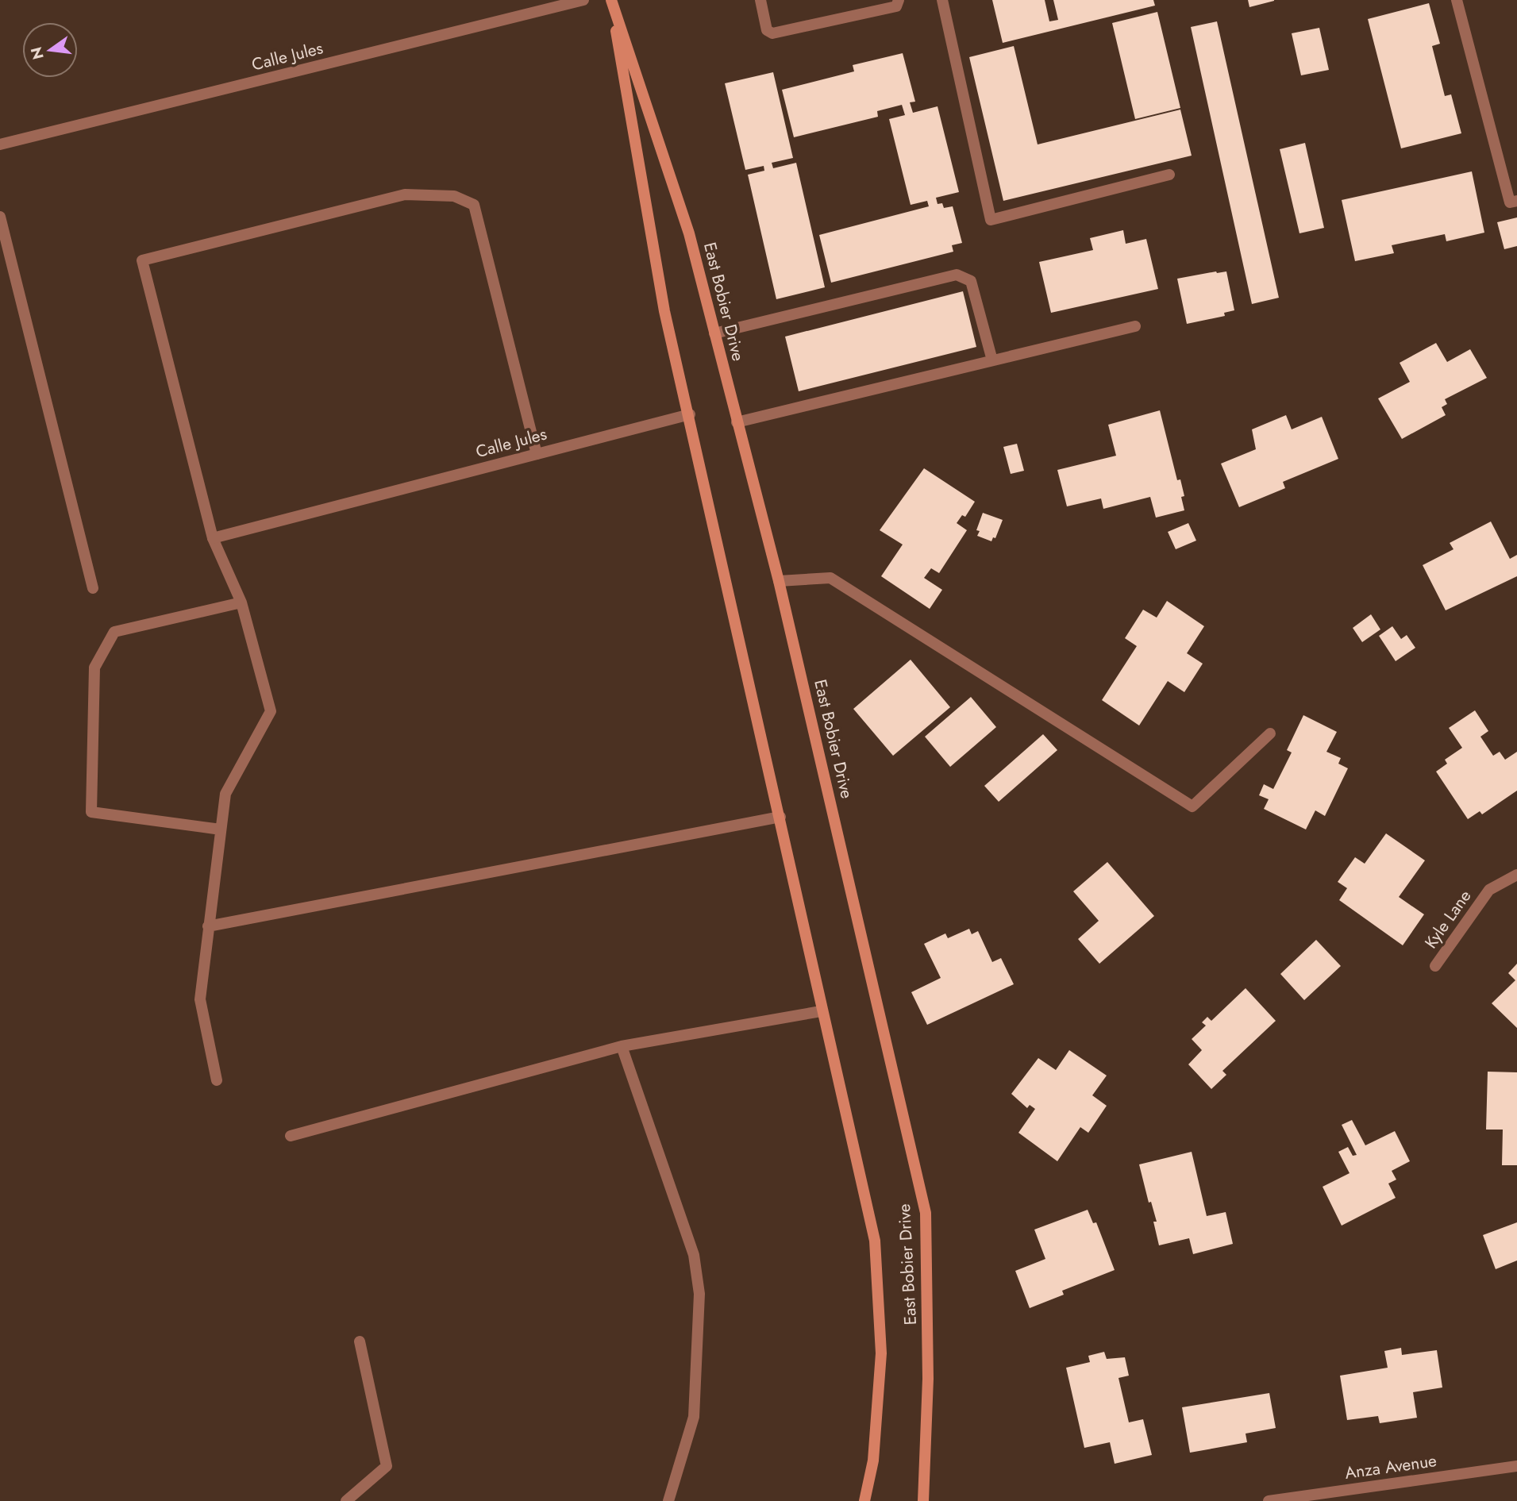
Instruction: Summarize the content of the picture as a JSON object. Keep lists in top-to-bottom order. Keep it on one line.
{"streets":{"main road":["East Bobier Drive"],"street":["Calle Jules","Kyle Lane","Anza Avenue"]},"crossings":[["Calle Jules","East Bobier Drive"]],"north":"left"}
